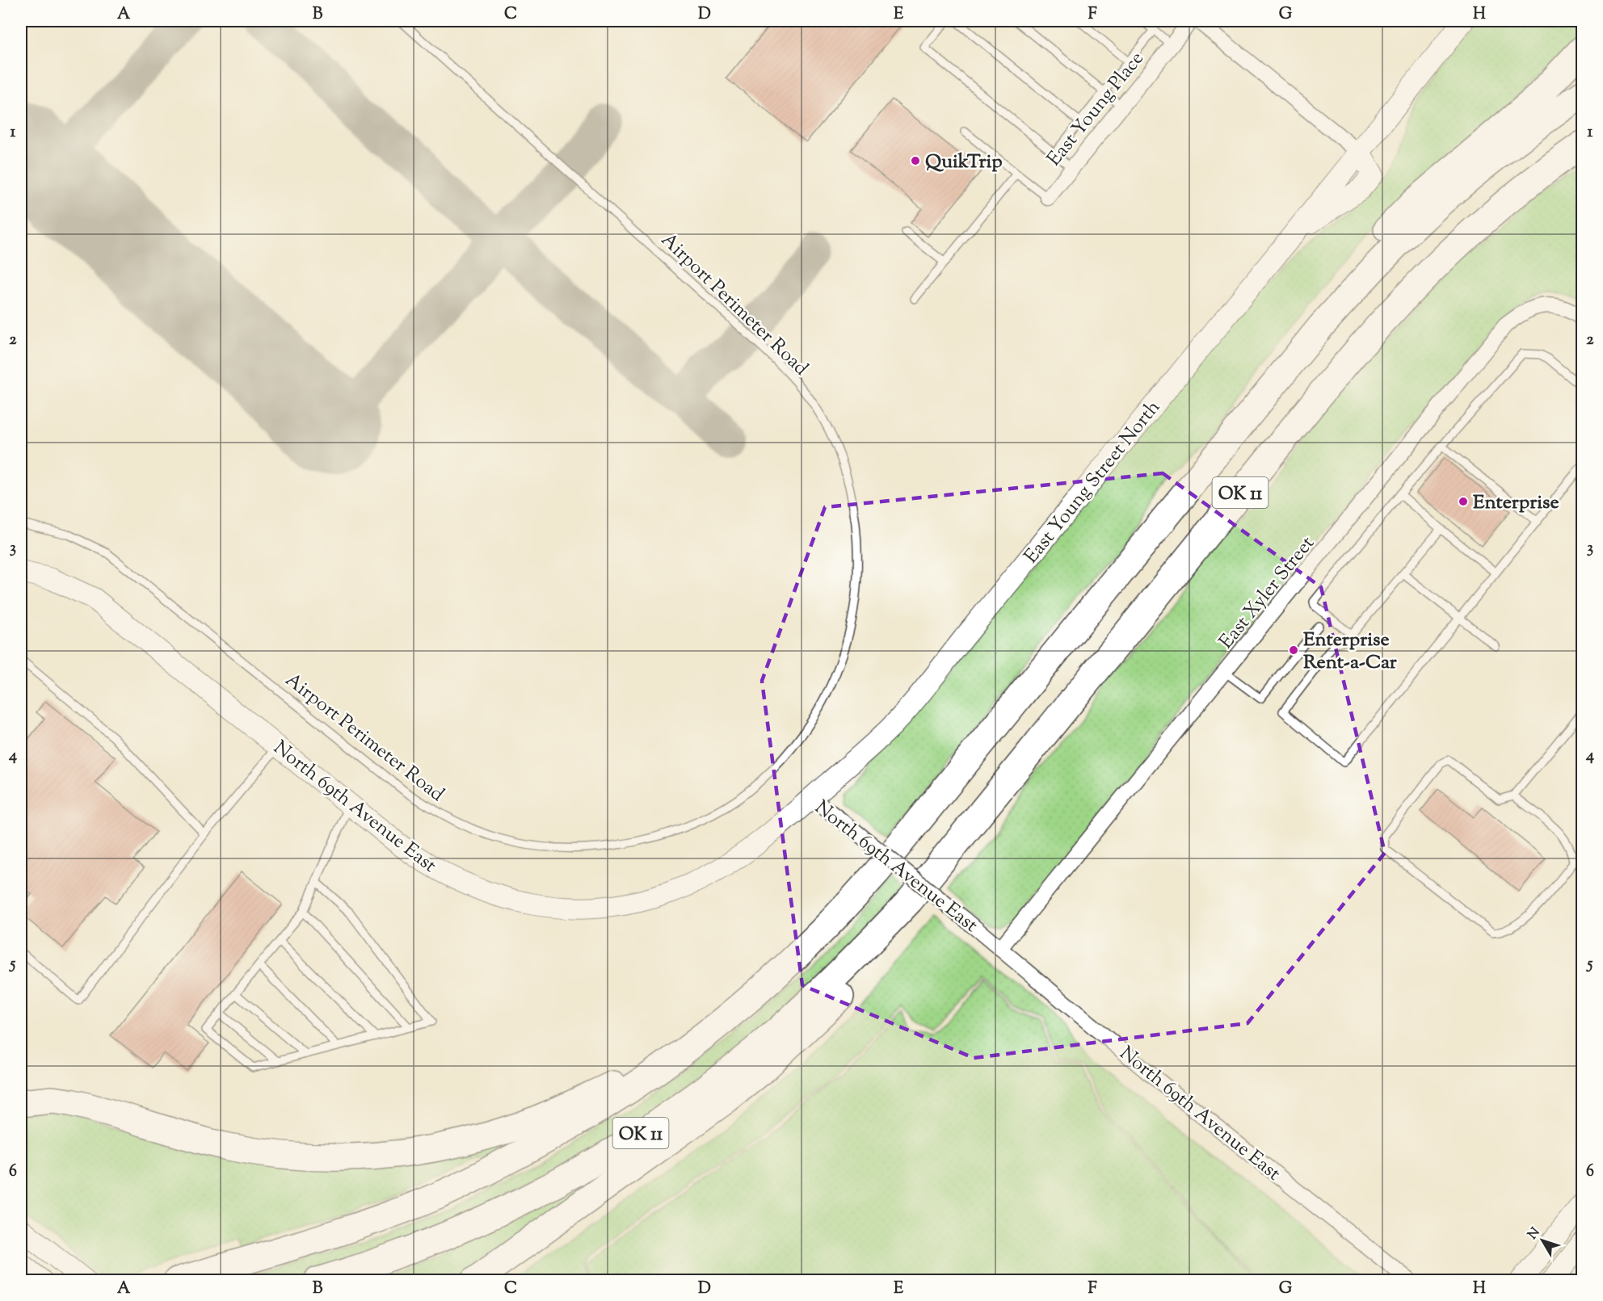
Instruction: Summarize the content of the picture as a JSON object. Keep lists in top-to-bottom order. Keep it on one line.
{"streets":{"highway":["OK 11"],"street":["East Young Place","East Young Street North","East Xyler Street","North 69th Avenue East"],"lane":["Airport Perimeter Road"]},"crossings":[["East Young Street North","North 69th Avenue East"],["East Xyler Street","North 69th Avenue East"]],"places":["QuikTrip","Enterprise","Enterprise Rent-a-Car"],"north":"top left","grid":{"columns":["A","B","C","D","E","F","G","H"],"rows":["1","2","3","4","5","6"]}}
